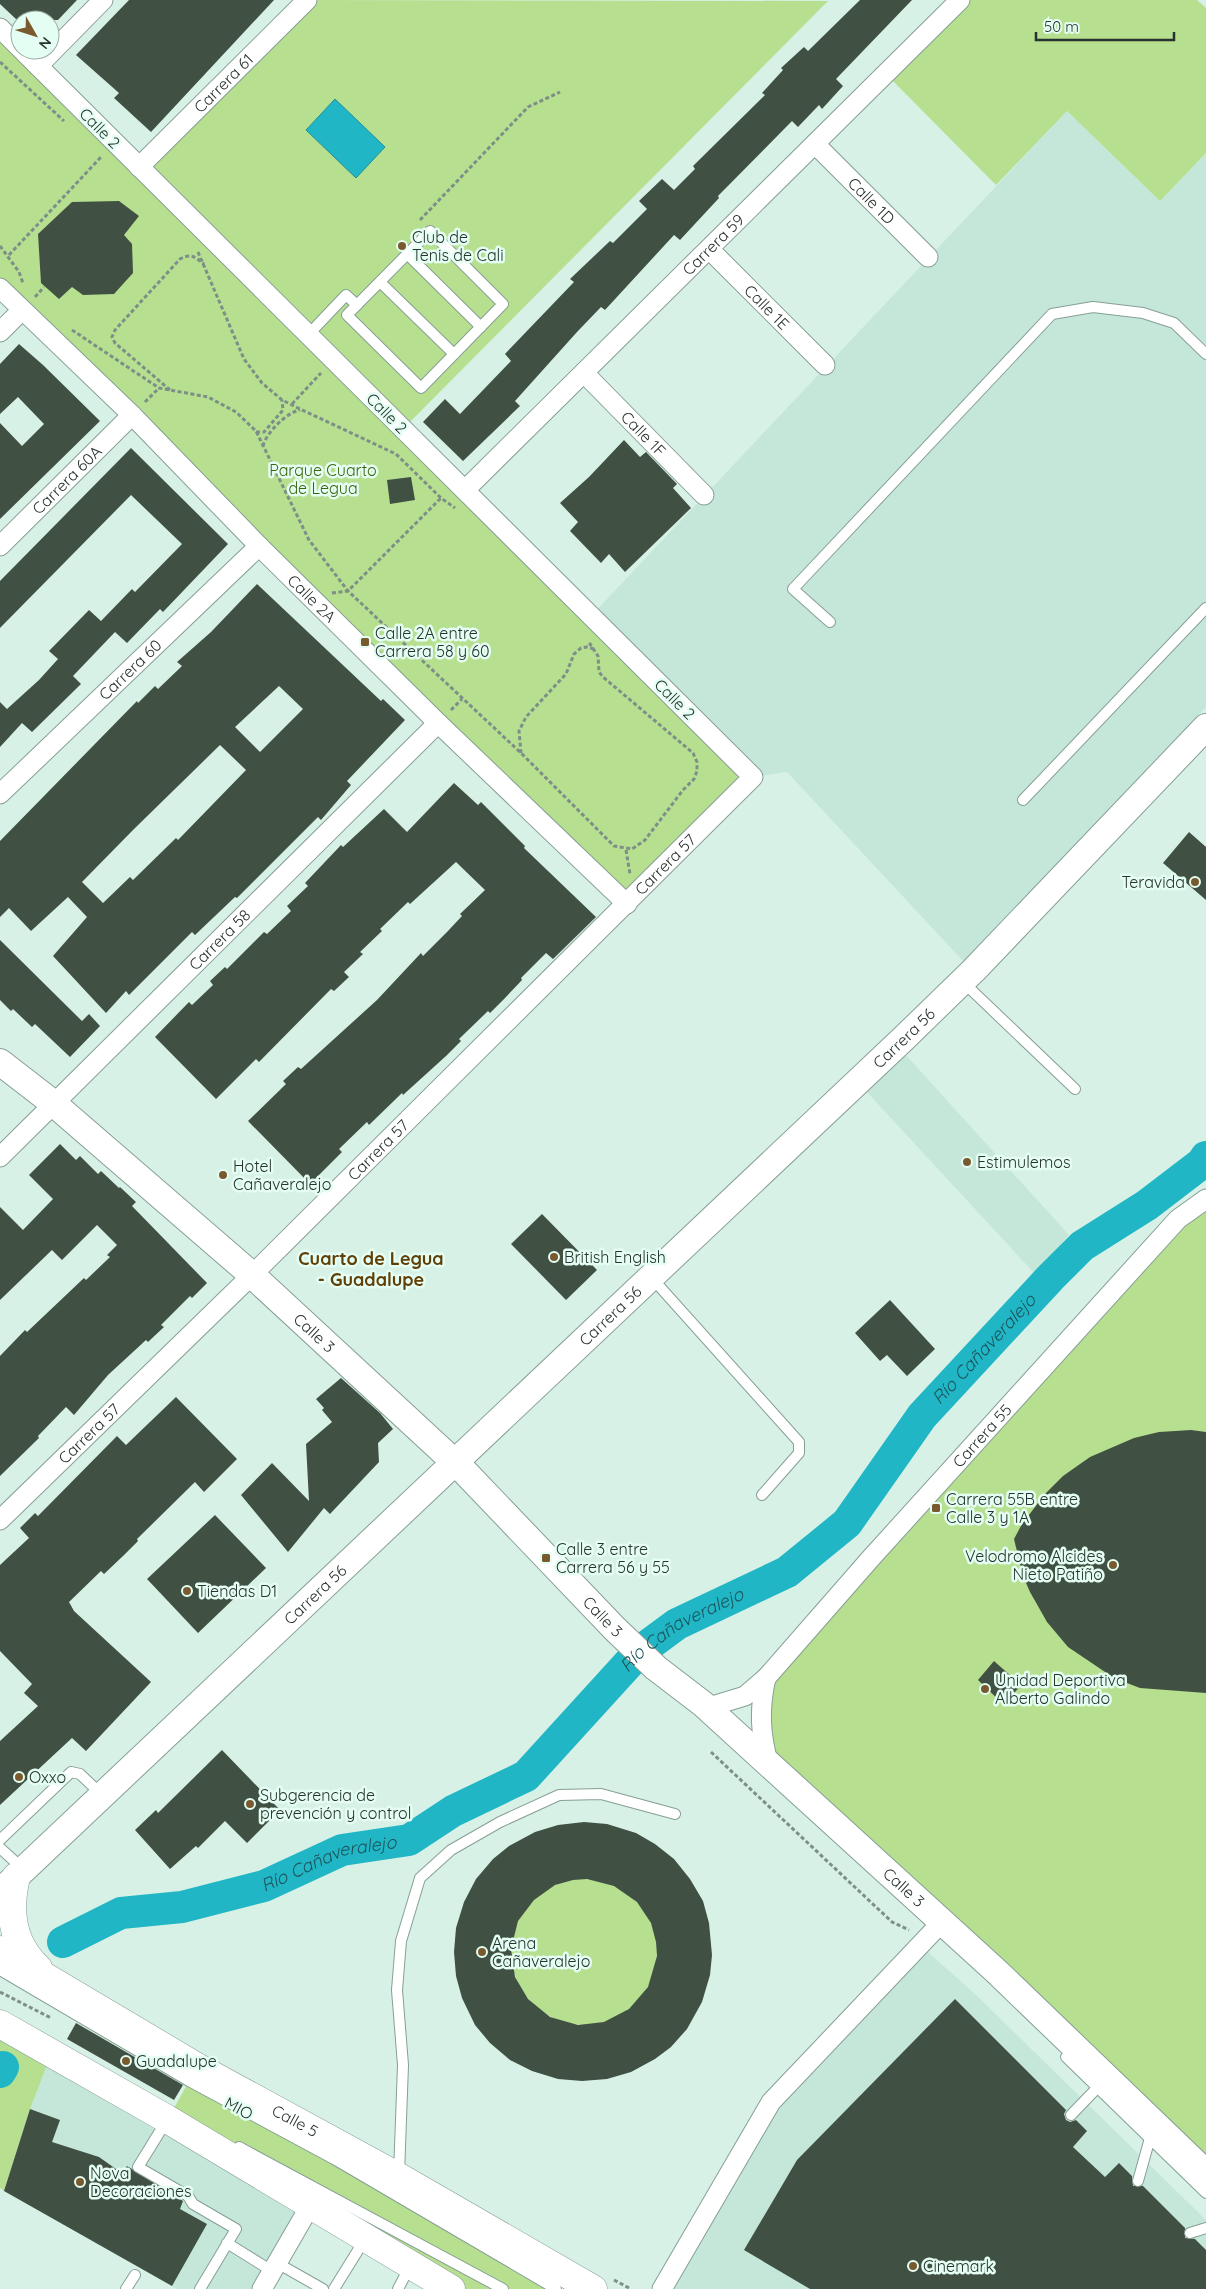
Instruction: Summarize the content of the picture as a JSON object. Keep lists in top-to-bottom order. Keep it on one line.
{"streets":{"main road":["Calle 5"],"street":["Carrera 61","Calle 2","Calle 1D","Carrera 59","Calle 1E","Calle 1F","Carrera 60A","Calle 2A","Carrera 60","Carrera 57","Carrera 58","Carrera 56","Calle 3","Carrera 55"],"lane":["MIO"]},"crossings":[["Carrera 61","Calle 2"],["Calle 2","Carrera 59"],["Calle 2","Carrera 57"],["Calle 1D","Carrera 59"],["Carrera 59","Calle 1E"],["Carrera 59","Calle 1F"],["Carrera 60A","Calle 2A"],["Calle 2A","Carrera 60"],["Calle 2A","Carrera 57"],["Calle 2A","Carrera 58"],["Carrera 57","Calle 3"],["Carrera 58","Calle 3"],["Carrera 56","Calle 3"],["Calle 3","Carrera 55"]],"districts":["Cuarto de Legua - Guadalupe"],"water":["Río Cañaveralejo"],"parks":["Parque Cuarto de Legua"],"places":{"other":["Club de Tenis de Cali","Teravida","Estimulemos","Hotel Cañaveralejo","British English","Velodromo Alcides Nieto Patiño","Tiendas D1","Unidad Deportiva Alberto Galindo","Oxxo","Subgerencia de prevención y control","Arena Cañaveralejo","Guadalupe","Nova Decoraciones","Cinemark"],"transit":["Calle 2A entre Carrera 58 y 60","Carrera 55B entre Calle 3 y 1A","Calle 3 entre Carrera 56 y 55"]},"scale_bar":"50 m","north":"bottom right"}
